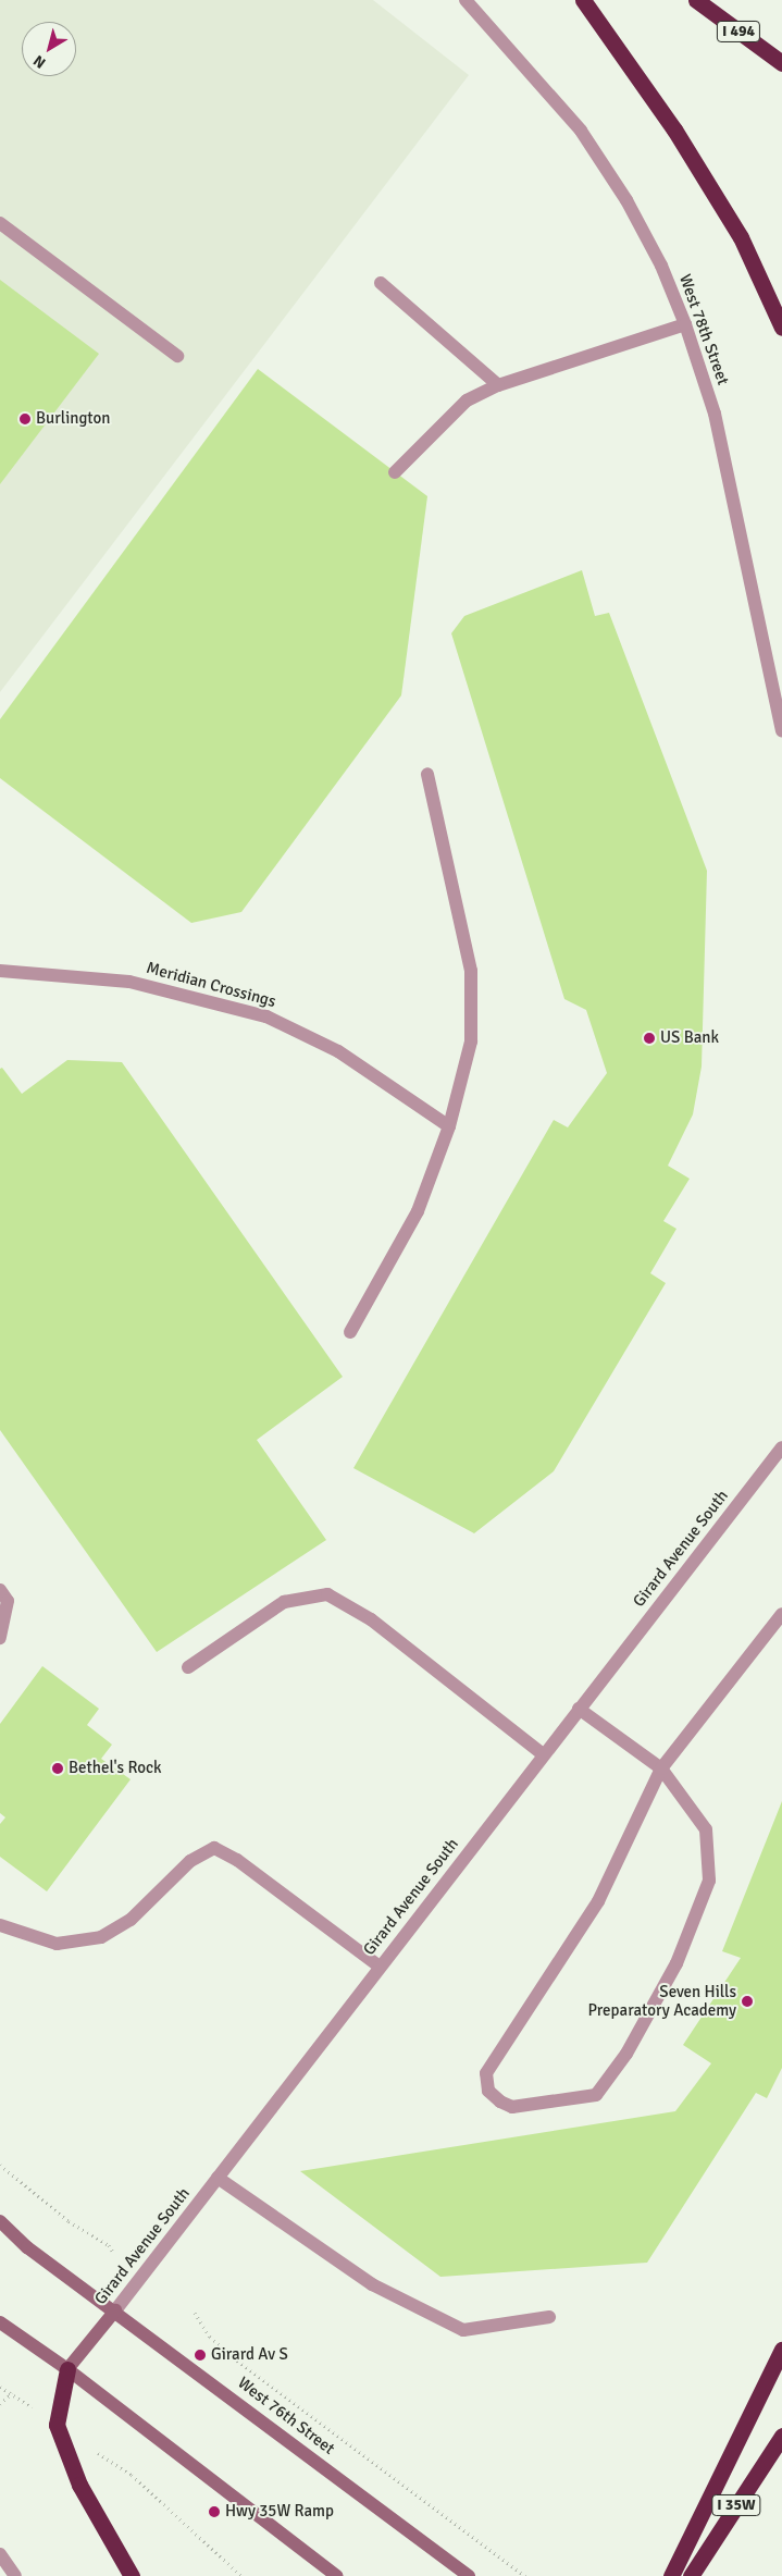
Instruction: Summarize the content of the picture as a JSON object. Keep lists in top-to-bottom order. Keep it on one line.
{"streets":{"highway":["I 494","I 35W"],"street":["West 78th Street","Meridian Crossings","Girard Avenue South","West 76th Street"]},"crossings":[["Girard Avenue South","West 76th Street"]],"places":["Burlington","US Bank","Bethel's Rock","Seven Hills Preparatory Academy","Girard Av S","Hwy 35W Ramp"],"north":"bottom left"}
